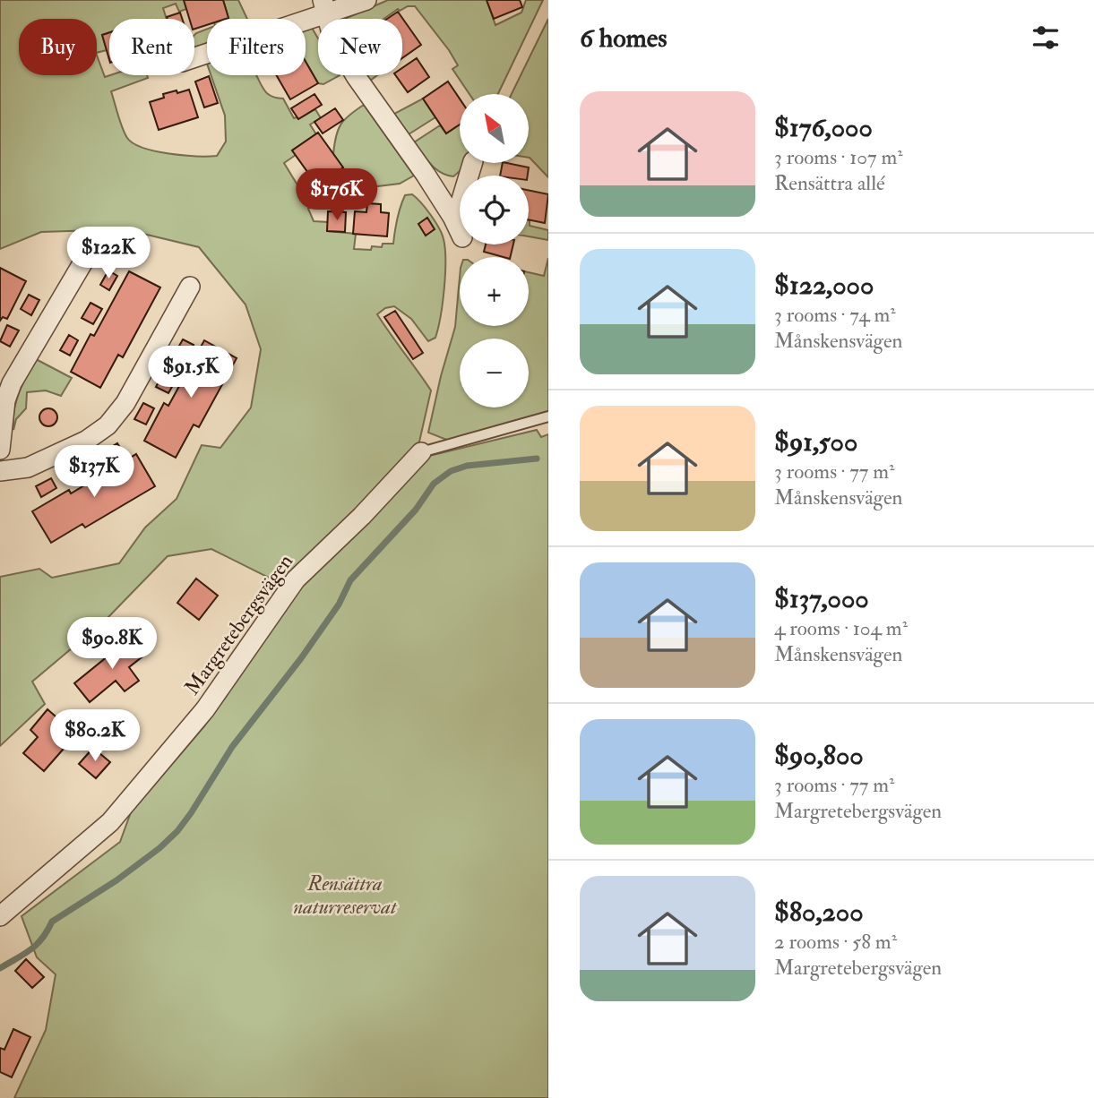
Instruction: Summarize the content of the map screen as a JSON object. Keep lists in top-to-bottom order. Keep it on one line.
{"streets":{"street":["Margretebergsvägen"]},"parks":["Rensättra naturreservat"],"north":"top left","page":{"heading":"6 homes","chip":["Buy","Rent","Filters","New"],"list":[{"name":"$176,000","note":"3 rooms · 107 m² · Rensättra allé"},{"name":"$122,000","note":"3 rooms · 74 m² · Månskensvägen"},{"name":"$91,500","note":"3 rooms · 77 m² · Månskensvägen"},{"name":"$137,000","note":"4 rooms · 104 m² · Månskensvägen"},{"name":"$90,800","note":"3 rooms · 77 m² · Margretebergsvägen"},{"name":"$80,200","note":"2 rooms · 58 m² · Margretebergsvägen"}],"map_buttons":["+","−"],"price":["$176K","$122K","$91.5K","$137K","$90.8K","$80.2K"]}}
